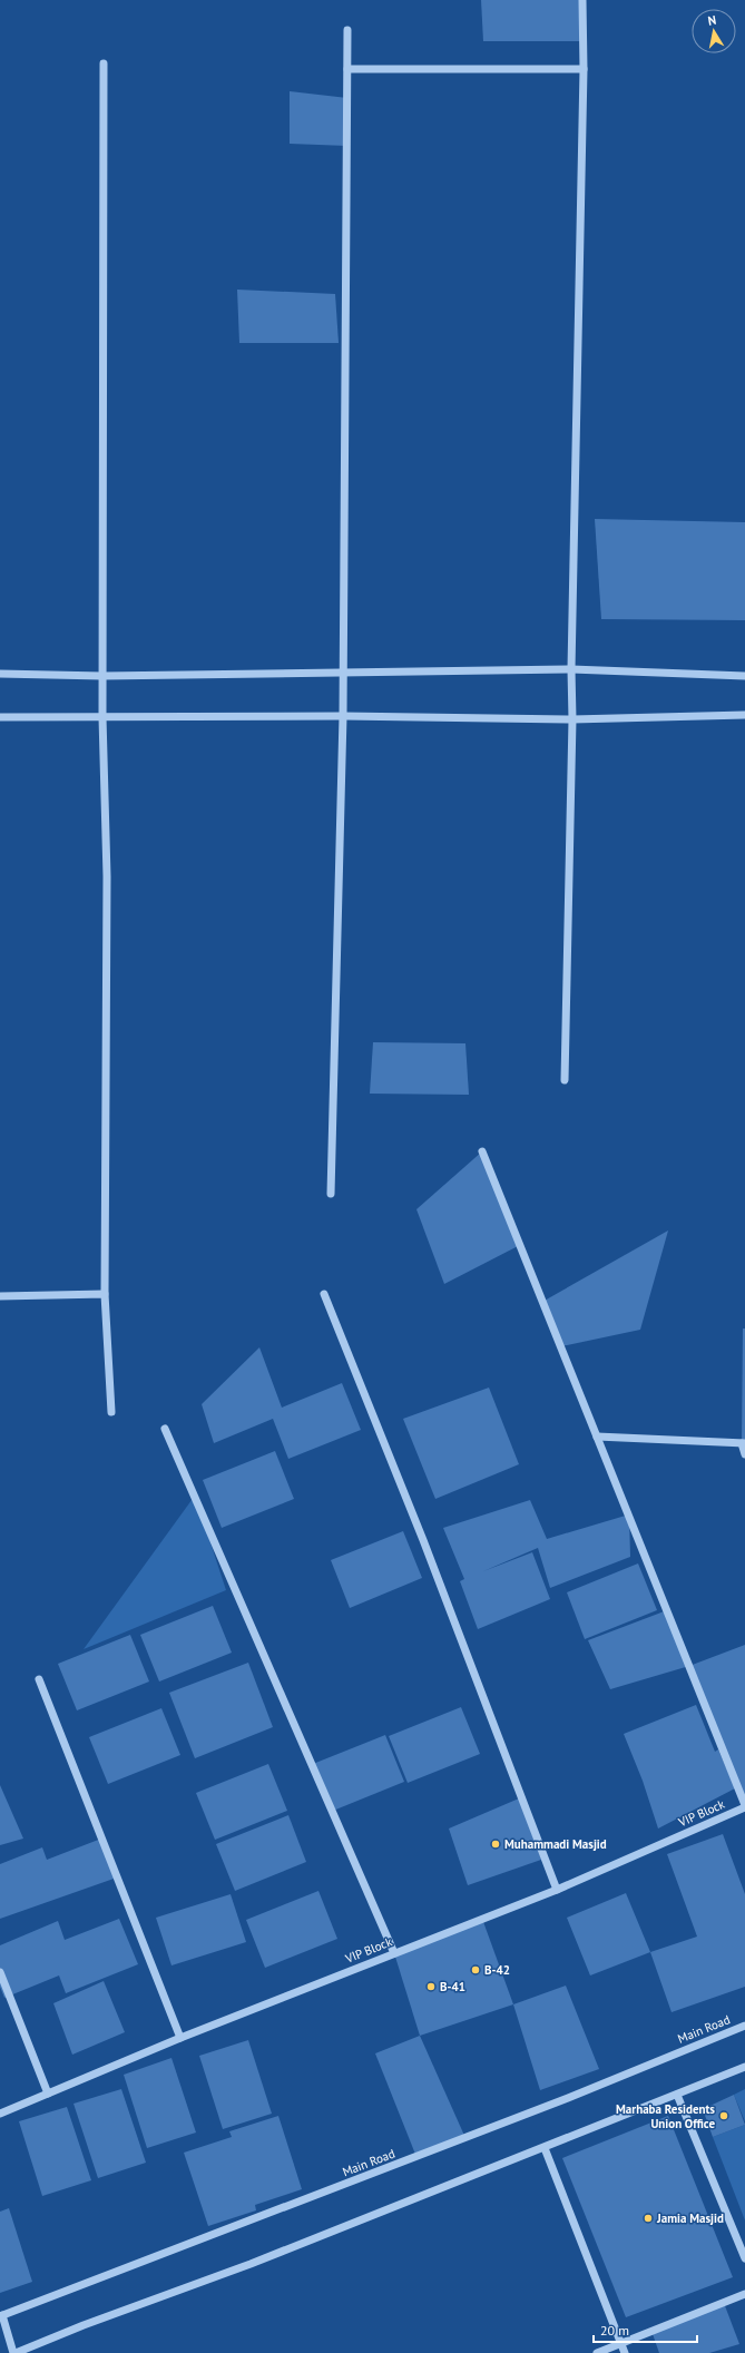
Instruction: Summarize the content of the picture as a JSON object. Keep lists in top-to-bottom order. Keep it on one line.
{"streets":{"street":["VIP Block","Main Road"]},"places":["Muhammadi Masjid","B-42","B-41","Marhaba Residents Union Office","Jamia Masjid"],"scale_bar":"20 m","north":"top"}
